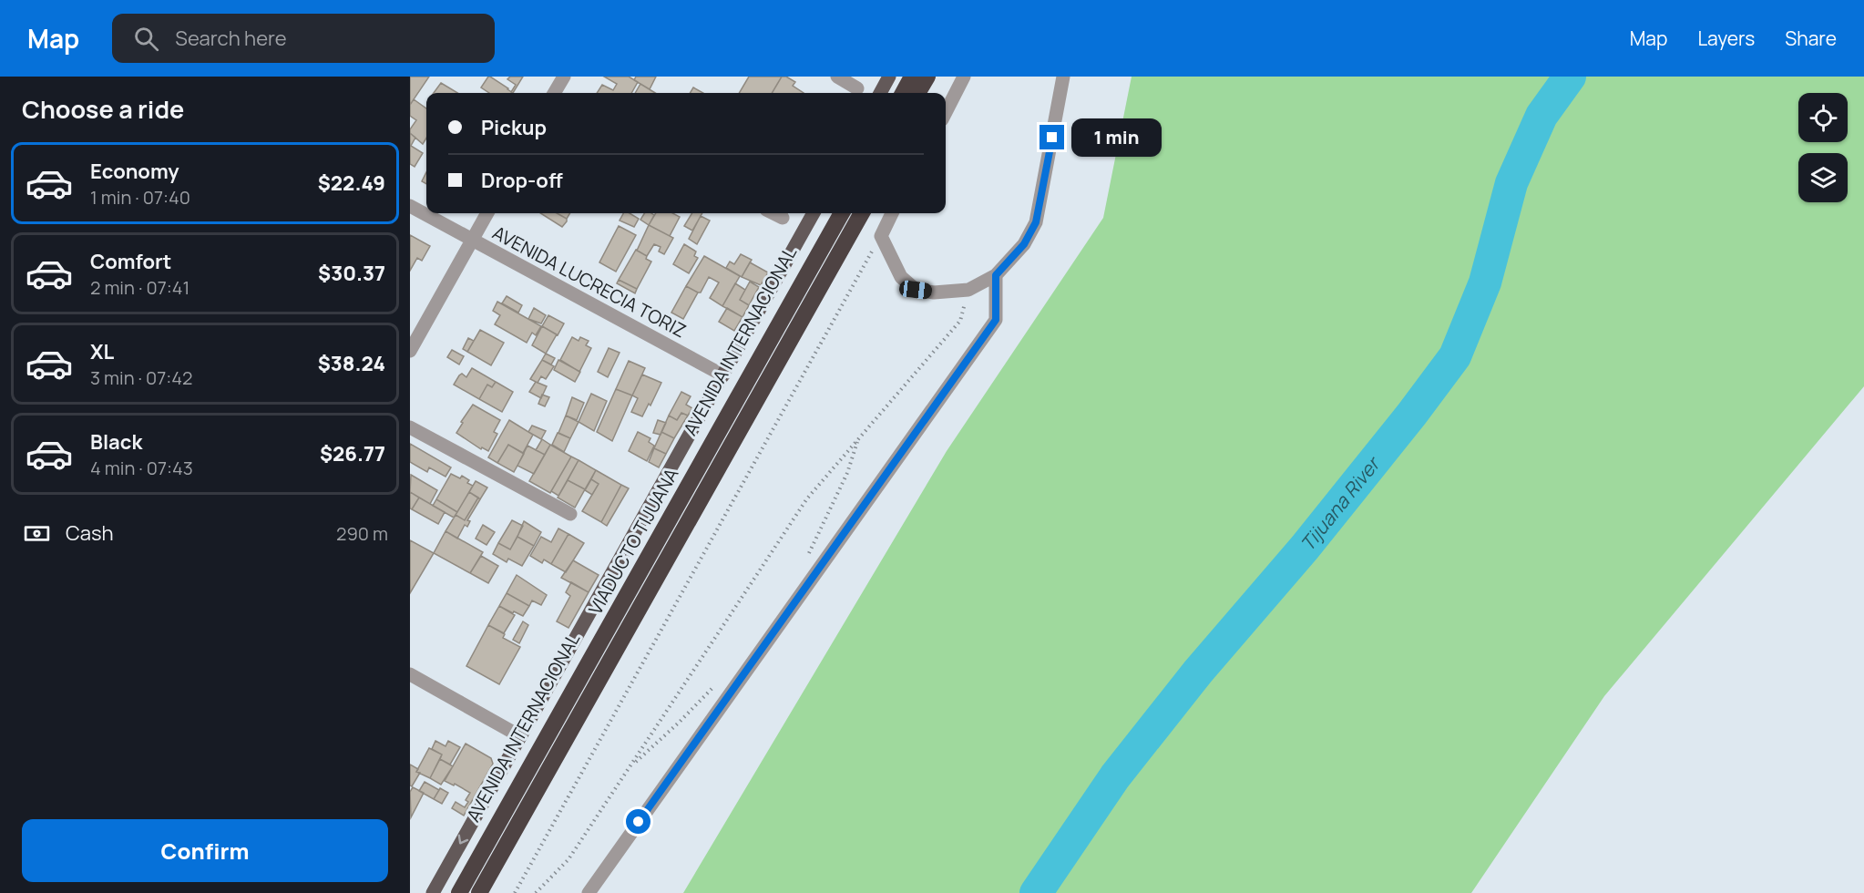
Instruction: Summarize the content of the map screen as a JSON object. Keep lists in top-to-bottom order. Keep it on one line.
{"streets":{"highway":["AVENIDA INTERNACIONAL","VIADUCTO TIJUANA"],"street":["AVENIDA LUCRECIA TORIZ"]},"crossings":[["AVENIDA LUCRECIA TORIZ","AVENIDA INTERNACIONAL"]],"water":["Tijuana River"],"page":{"header":"Map","search":"Search here","nav":["Map","Layers","Share"],"heading":"Choose a ride","banner":["Pickup","Drop-off"],"bubble":"1 min","list":[{"name":"Economy","note":"1 min · 07:40","value":"$22.49"},{"name":"Comfort","note":"2 min · 07:41","value":"$30.37"},{"name":"XL","note":"3 min · 07:42","value":"$38.24"},{"name":"Black","note":"4 min · 07:43","value":"$26.77"}],"pay":["Cash","290 m"],"buttons":"Confirm"}}
